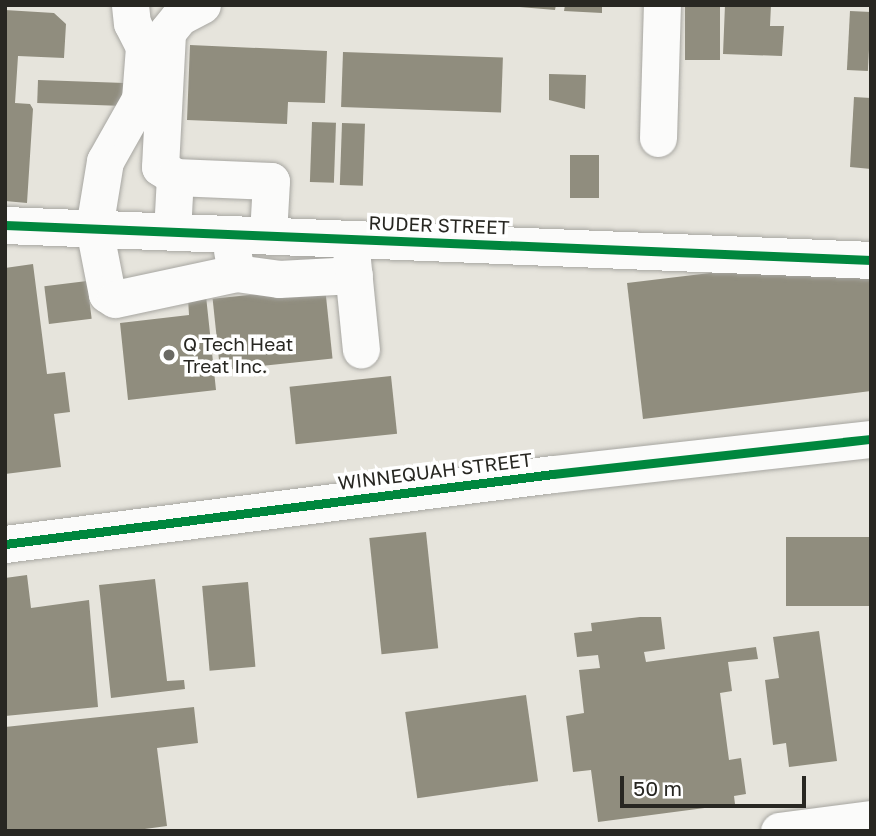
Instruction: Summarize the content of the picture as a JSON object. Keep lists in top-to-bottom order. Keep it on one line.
{"streets":{"street":["RUDER STREET","WINNEQUAH STREET"]},"places":["Q Tech Heat Treat Inc."],"scale_bar":"50 m"}
